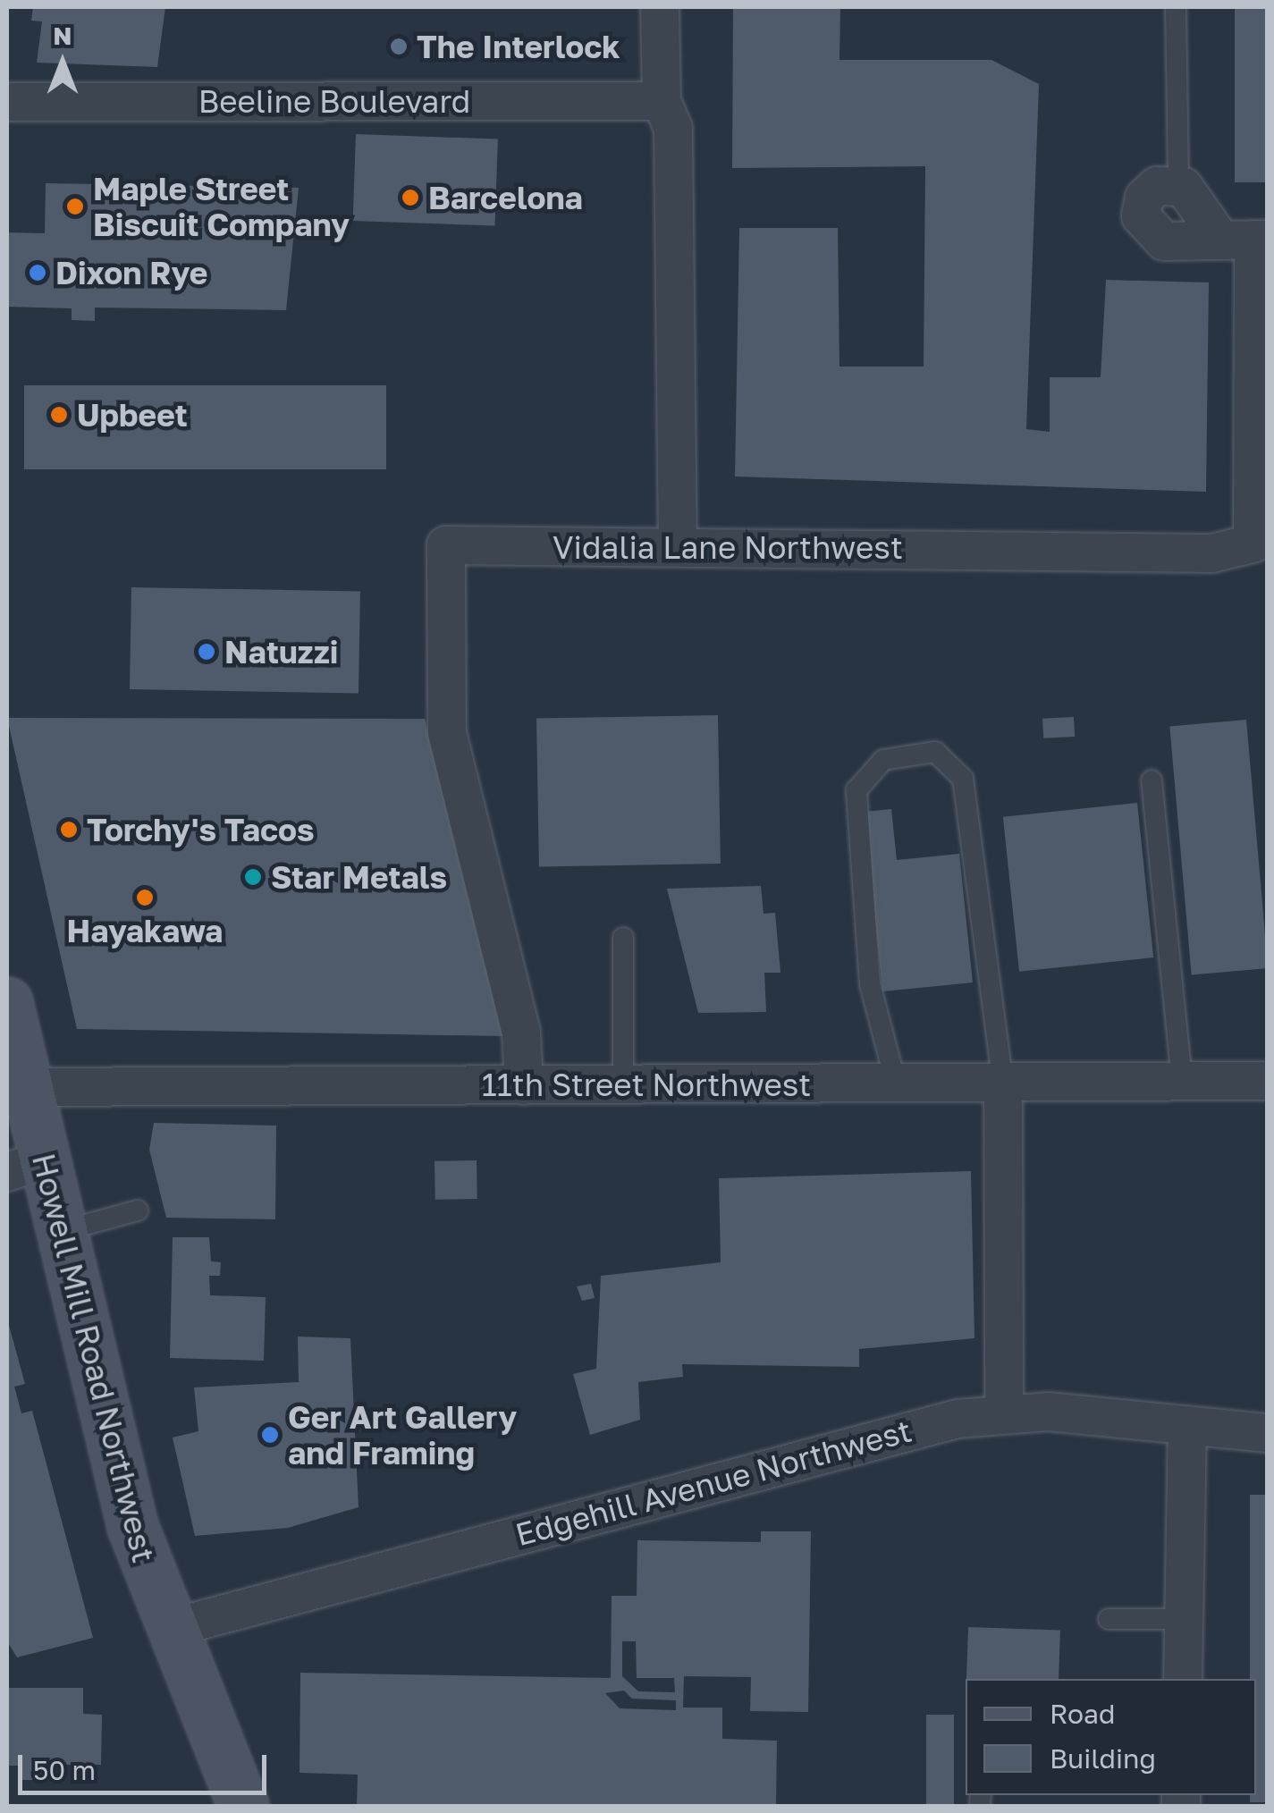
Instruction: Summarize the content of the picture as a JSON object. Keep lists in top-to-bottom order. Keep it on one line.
{"streets":{"main road":["Howell Mill Road Northwest"],"street":["Beeline Boulevard","Vidalia Lane Northwest","11th Street Northwest","Edgehill Avenue Northwest"]},"crossings":[["Vidalia Lane Northwest","11th Street Northwest"],["11th Street Northwest","Howell Mill Road Northwest"],["Howell Mill Road Northwest","Edgehill Avenue Northwest"]],"places":["The Interlock","Barcelona","Maple Street Biscuit Company","Dixon Rye","Upbeet","Natuzzi","Torchy's Tacos","Star Metals","Hayakawa","Ger Art Gallery and Framing"],"legend":["Road","Building"],"scale_bar":"50 m","north":"top"}
